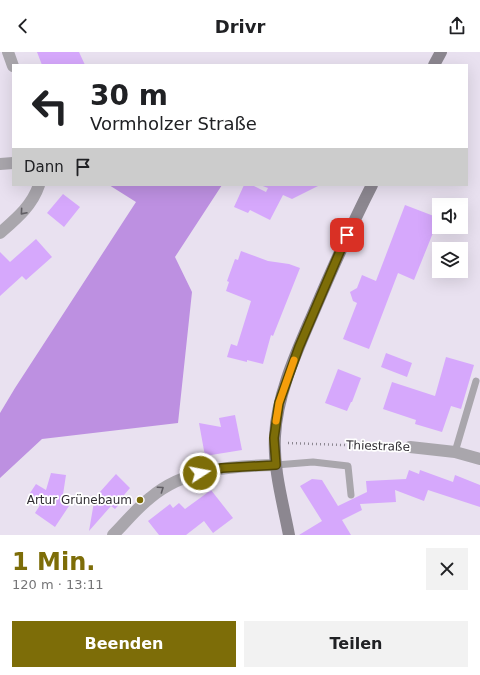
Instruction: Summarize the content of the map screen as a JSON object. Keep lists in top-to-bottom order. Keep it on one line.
{"streets":{"street":["Thiestraße"]},"places":["Artur Grünebaum"],"page":{"header":"Drivr","turn":["30 m","Vormholzer Straße"],"then":"Dann","heading":["1 Min.","120 m · 13:11"],"buttons":["Beenden","Teilen"]}}
